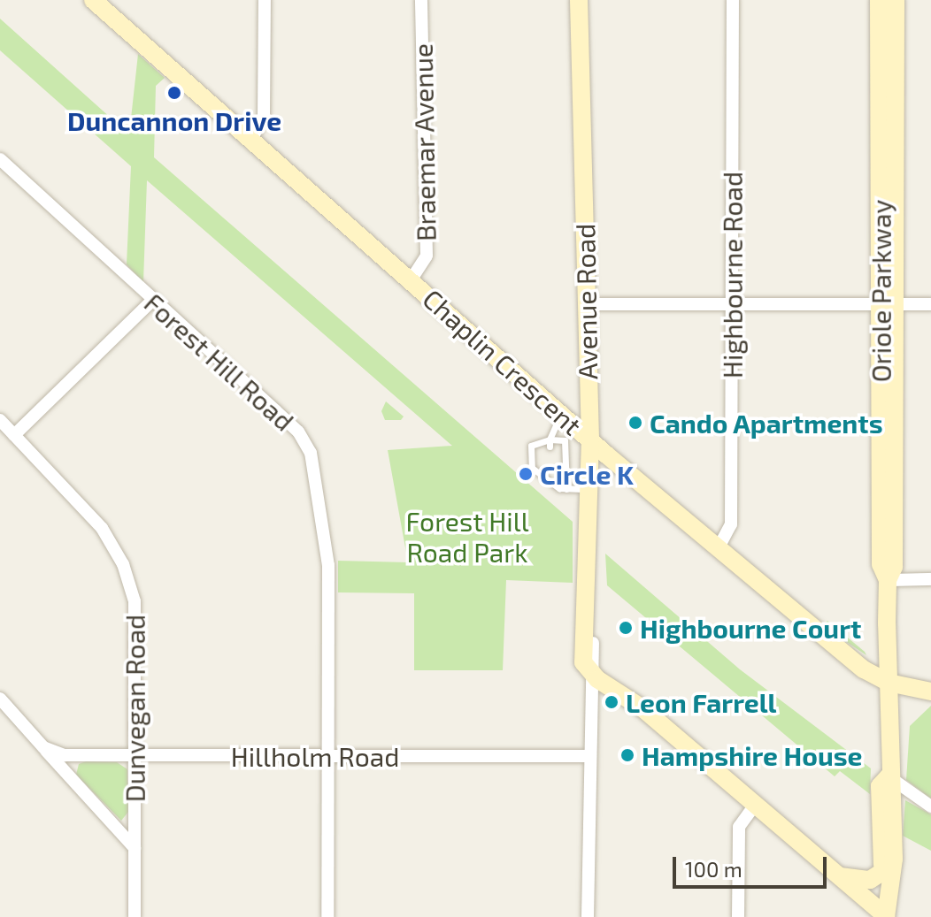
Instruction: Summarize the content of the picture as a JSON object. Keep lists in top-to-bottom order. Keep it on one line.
{"streets":{"street":["Braemar Avenue","Highbourne Road","Oriole Parkway","Avenue Road","Forest Hill Road","Chaplin Crescent","Dunvegan Road","Hillholm Road"]},"crossings":[["Braemar Avenue","Chaplin Crescent"],["Highbourne Road","Chaplin Crescent"],["Oriole Parkway","Chaplin Crescent"],["Avenue Road","Chaplin Crescent"],["Avenue Road","Hillholm Road"],["Forest Hill Road","Hillholm Road"],["Dunvegan Road","Hillholm Road"]],"parks":["Forest Hill Road Park"],"places":["Duncannon Drive","Cando Apartments","Circle K","Highbourne Court","Leon Farrell","Hampshire House"],"scale_bar":"100 m"}
